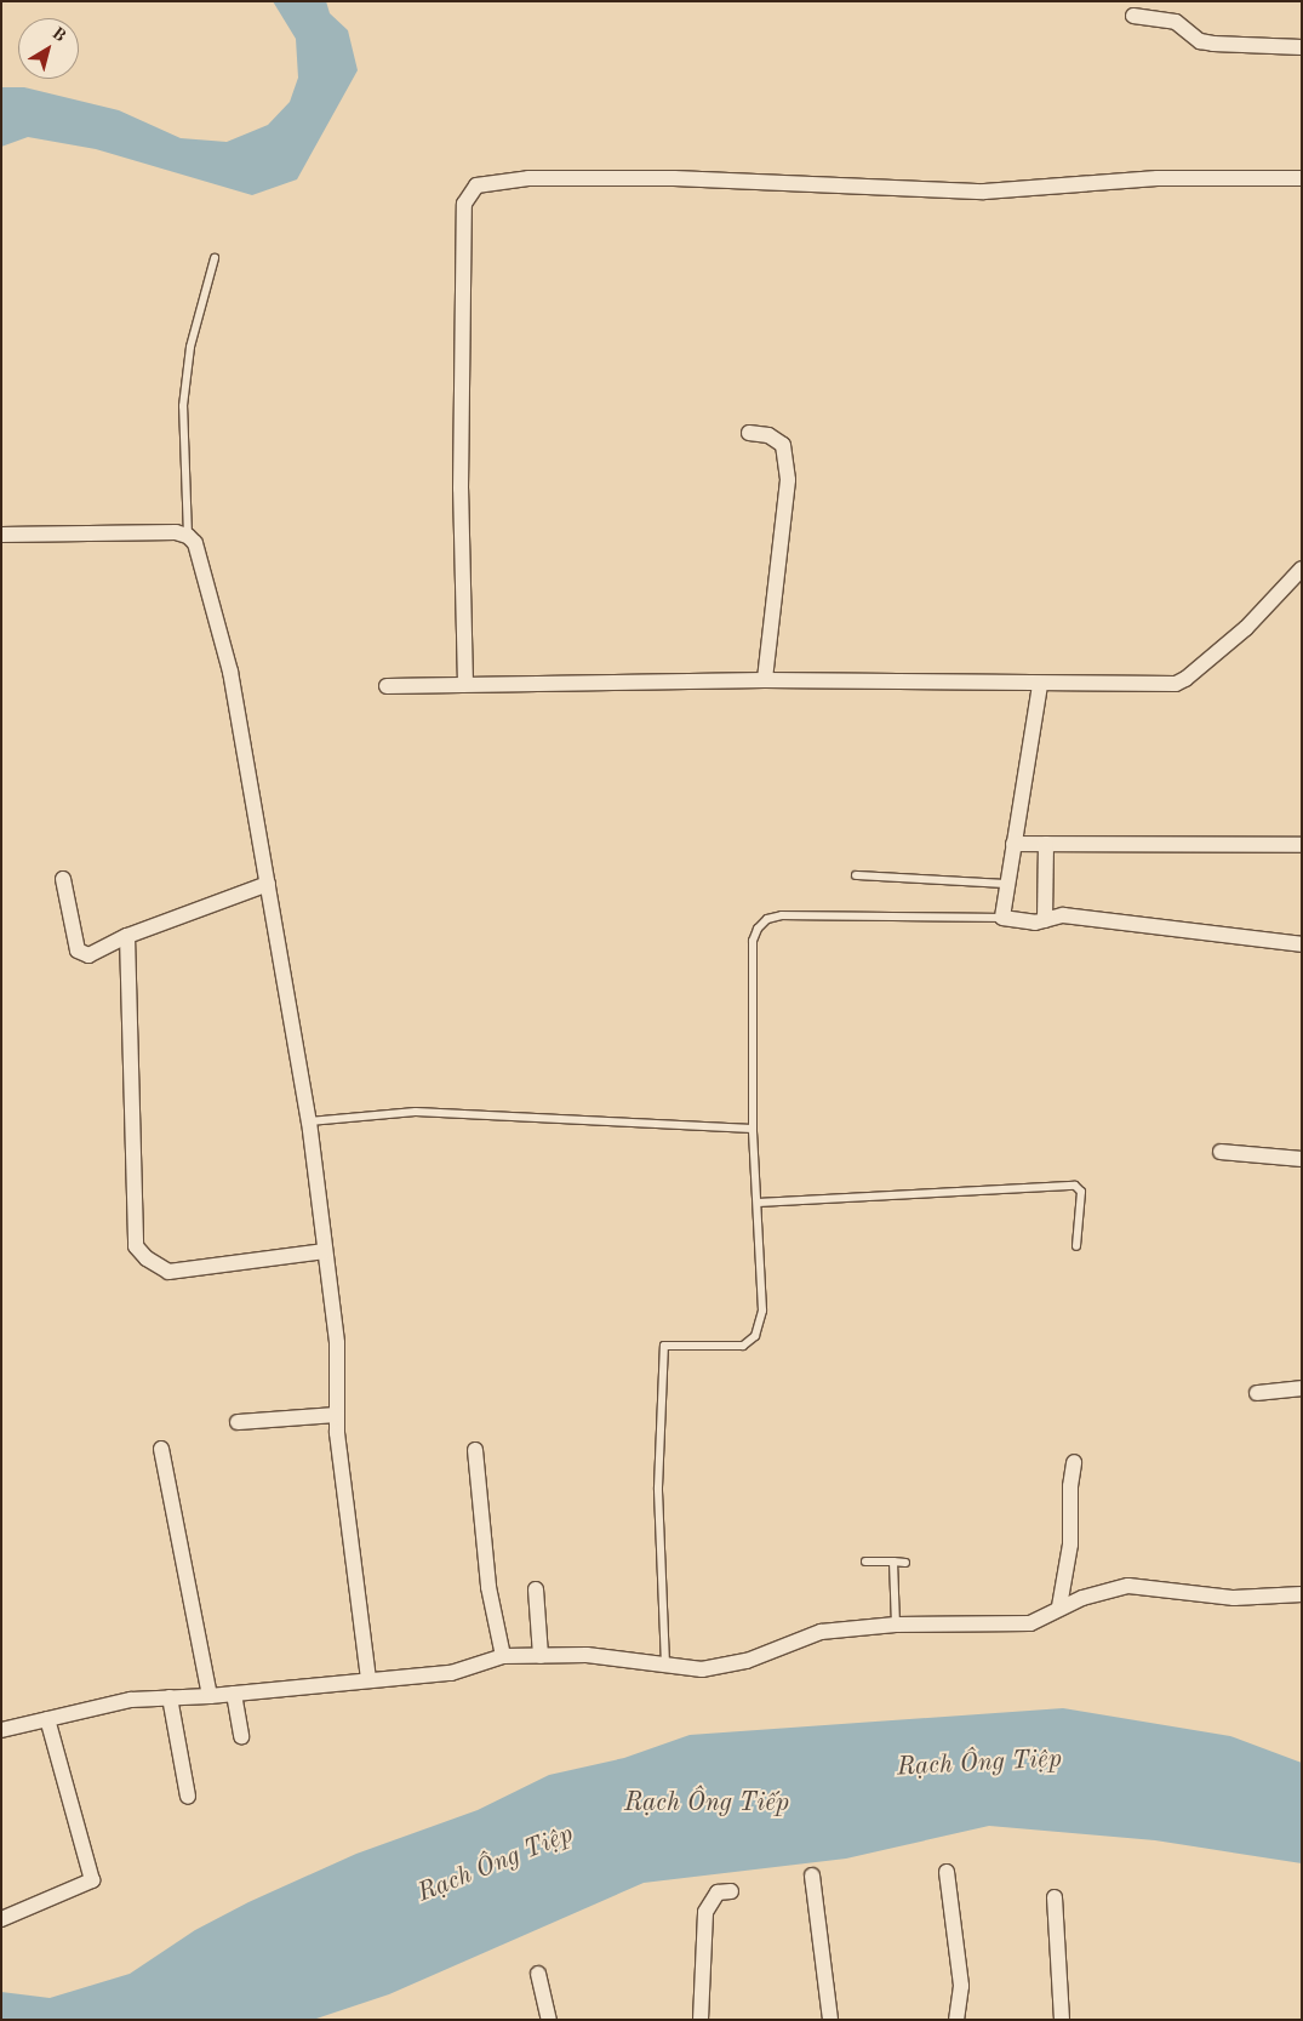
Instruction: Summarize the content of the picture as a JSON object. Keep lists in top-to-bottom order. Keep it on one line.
{"water":["Rạch Ông Tiệp","Rạch Ông Tiếp"],"north":"top right"}
